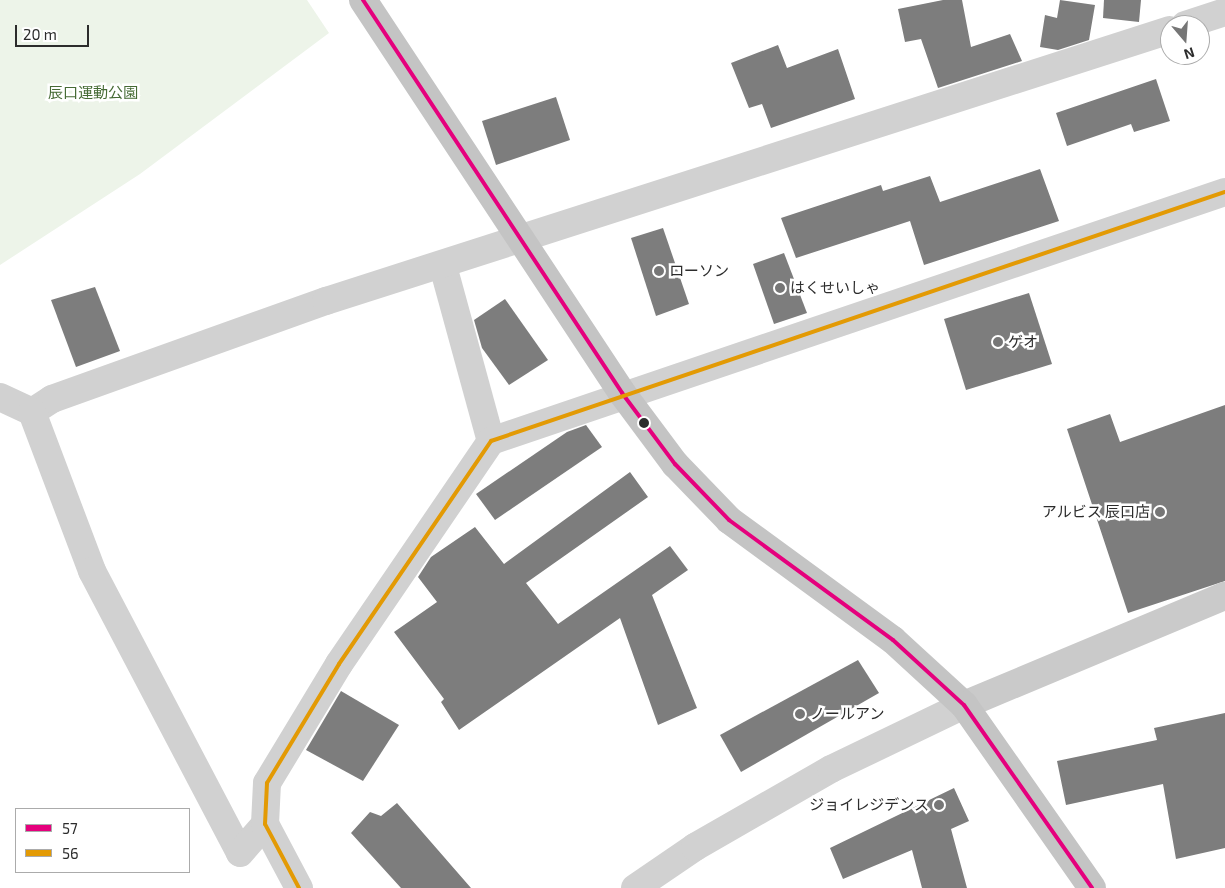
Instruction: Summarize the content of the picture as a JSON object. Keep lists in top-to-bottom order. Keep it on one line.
{"parks":["辰口運動公園"],"places":["ローソン","はくせいしゃ","ゲオ","アルビス 辰口店","ノールアン","ジョイレジデンス"],"lines":["transit line 57","transit line 56"],"legend":["57","56"],"scale_bar":"20 m","north":"bottom"}
